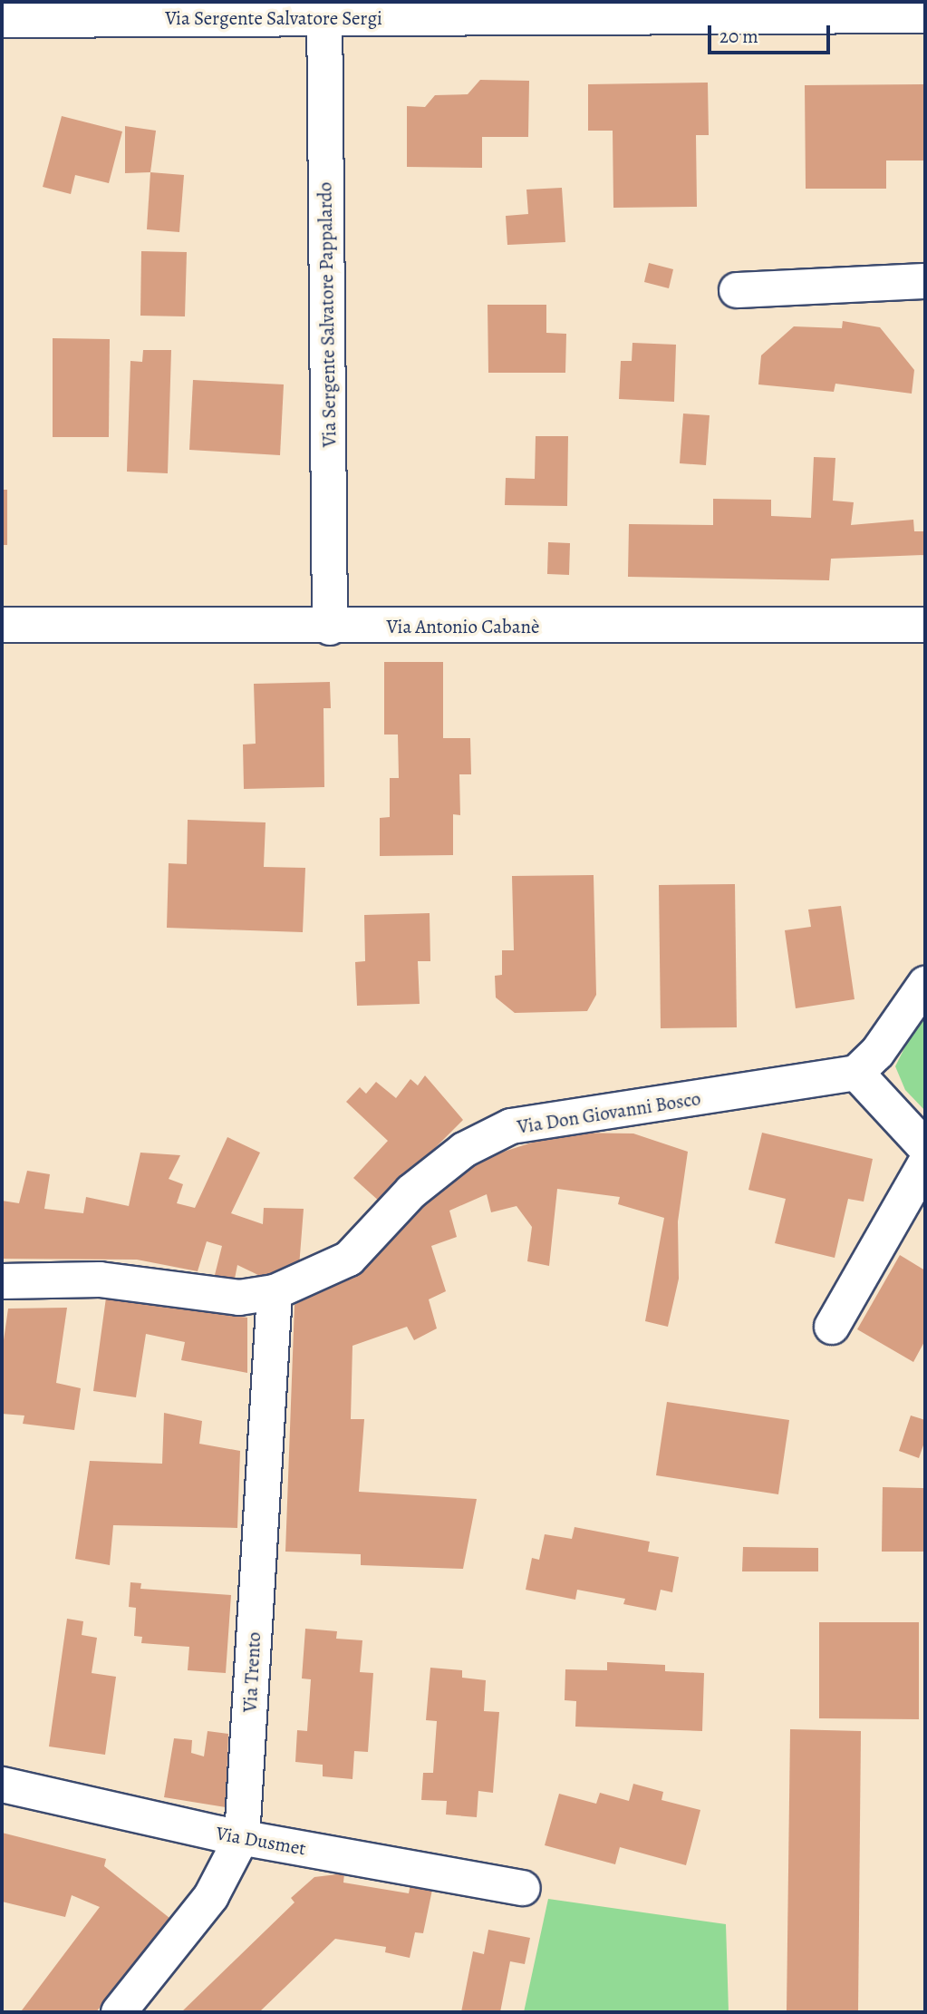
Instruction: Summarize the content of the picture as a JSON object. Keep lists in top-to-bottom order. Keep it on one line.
{"streets":{"street":["Via Sergente Salvatore Sergi","Via Sergente Salvatore Pappalardo","Via Antonio Cabanè","Via Don Giovanni Bosco","Via Trento","Via Dusmet"]},"crossings":[["Via Sergente Salvatore Sergi","Via Sergente Salvatore Pappalardo"],["Via Sergente Salvatore Pappalardo","Via Antonio Cabanè"],["Via Don Giovanni Bosco","Via Trento"],["Via Trento","Via Dusmet"]],"scale_bar":"20 m"}
